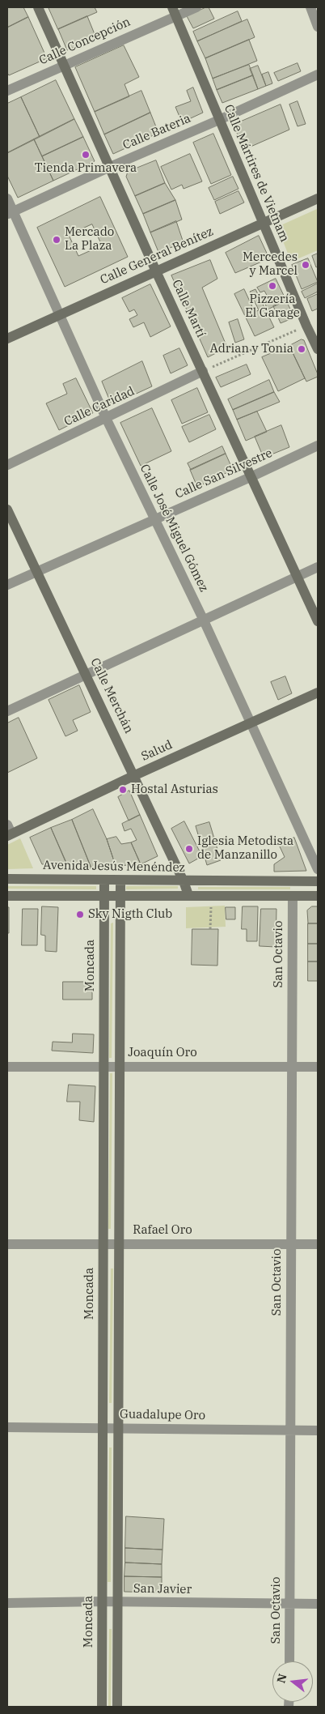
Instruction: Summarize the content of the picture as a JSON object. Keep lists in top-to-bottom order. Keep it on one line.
{"streets":{"street":["Calle Concepción","Calle Bateria","Calle Mártires de Vietnam","Calle General Benítez","Calle Martí","Calle Caridad","Calle San Silvestre","Calle José Miguel Gómez","Calle Merchán","Salud","Avenida Jesús Menéndez","San Octavio","Moncada","Joaquín Oro","Rafael Oro","Guadalupe Oro","San Javier"]},"crossings":[["Calle Concepción","Calle Mártires de Vietnam"],["Calle Concepción","Calle Martí"],["Calle Bateria","Calle Mártires de Vietnam"],["Calle Bateria","Calle Martí"],["Calle Bateria","Calle José Miguel Gómez"],["Calle Mártires de Vietnam","Calle General Benítez"],["Calle General Benítez","Calle Martí"],["Calle General Benítez","Calle José Miguel Gómez"],["Calle Martí","Calle Caridad"],["Calle Martí","Calle San Silvestre"],["Calle Caridad","Calle José Miguel Gómez"],["Calle San Silvestre","Calle José Miguel Gómez"],["Calle San Silvestre","Calle Merchán"],["Calle José Miguel Gómez","Salud"],["Calle Merchán","Salud"],["Calle Merchán","Avenida Jesús Menéndez"],["Avenida Jesús Menéndez","Moncada"],["San Octavio","Joaquín Oro"],["San Octavio","Rafael Oro"],["San Octavio","Guadalupe Oro"],["San Octavio","San Javier"],["Moncada","Joaquín Oro"],["Moncada","Rafael Oro"],["Moncada","Guadalupe Oro"],["Moncada","San Javier"]],"places":["Tienda Primavera","Mercado La Plaza","Mercedes y Marcel","Pizzería El Garage","Adrian y Tonia","Hostal Asturias","Iglesia Metodista de Manzanillo","Sky Nigth Club"],"north":"left"}
